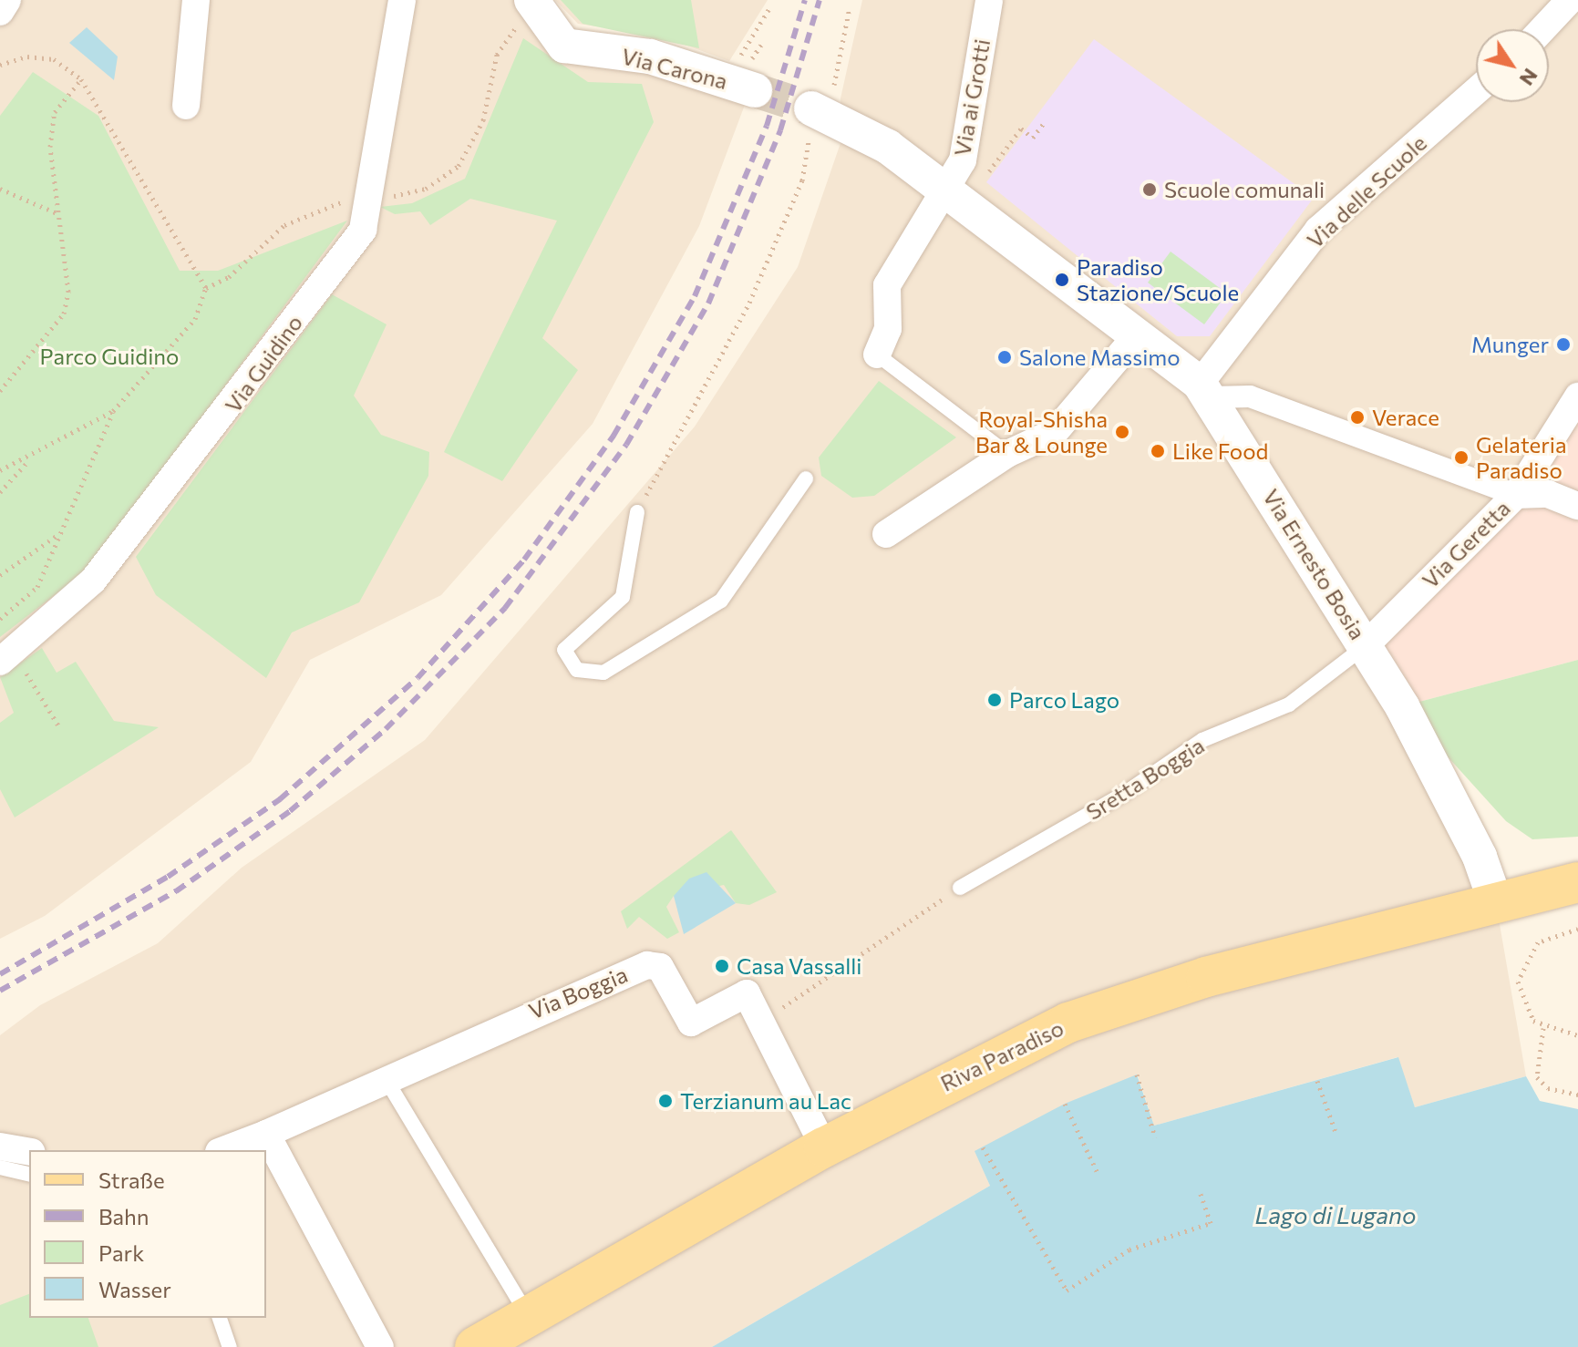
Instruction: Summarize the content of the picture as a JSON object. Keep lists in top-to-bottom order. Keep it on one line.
{"streets":{"main road":["Riva Paradiso"],"street":["Via Carona","Via ai Grotti","Via delle Scuole","Via Guidino","Via Geretta","Via Ernesto Bosia","Via Boggia"],"lane":["Sretta Boggia"]},"crossings":[["Via ai Grotti","Via Ernesto Bosia"],["Via delle Scuole","Via Ernesto Bosia"],["Via Geretta","Via Ernesto Bosia"],["Via Geretta","Sretta Boggia"],["Via Ernesto Bosia","Sretta Boggia"],["Via Ernesto Bosia","Riva Paradiso"],["Via Boggia","Riva Paradiso"]],"water":["Lago di Lugano"],"parks":["Parco Guidino"],"places":["Scuole comunali","Paradiso Stazione/Scuole","Munger","Salone Massimo","Verace","Royal-Shisha Bar & Lounge","Like Food","Gelateria Paradiso","Parco Lago","Casa Vassalli","Terzianum au Lac"],"legend":["Straße","Bahn","Park","Wasser"],"north":"bottom right"}
